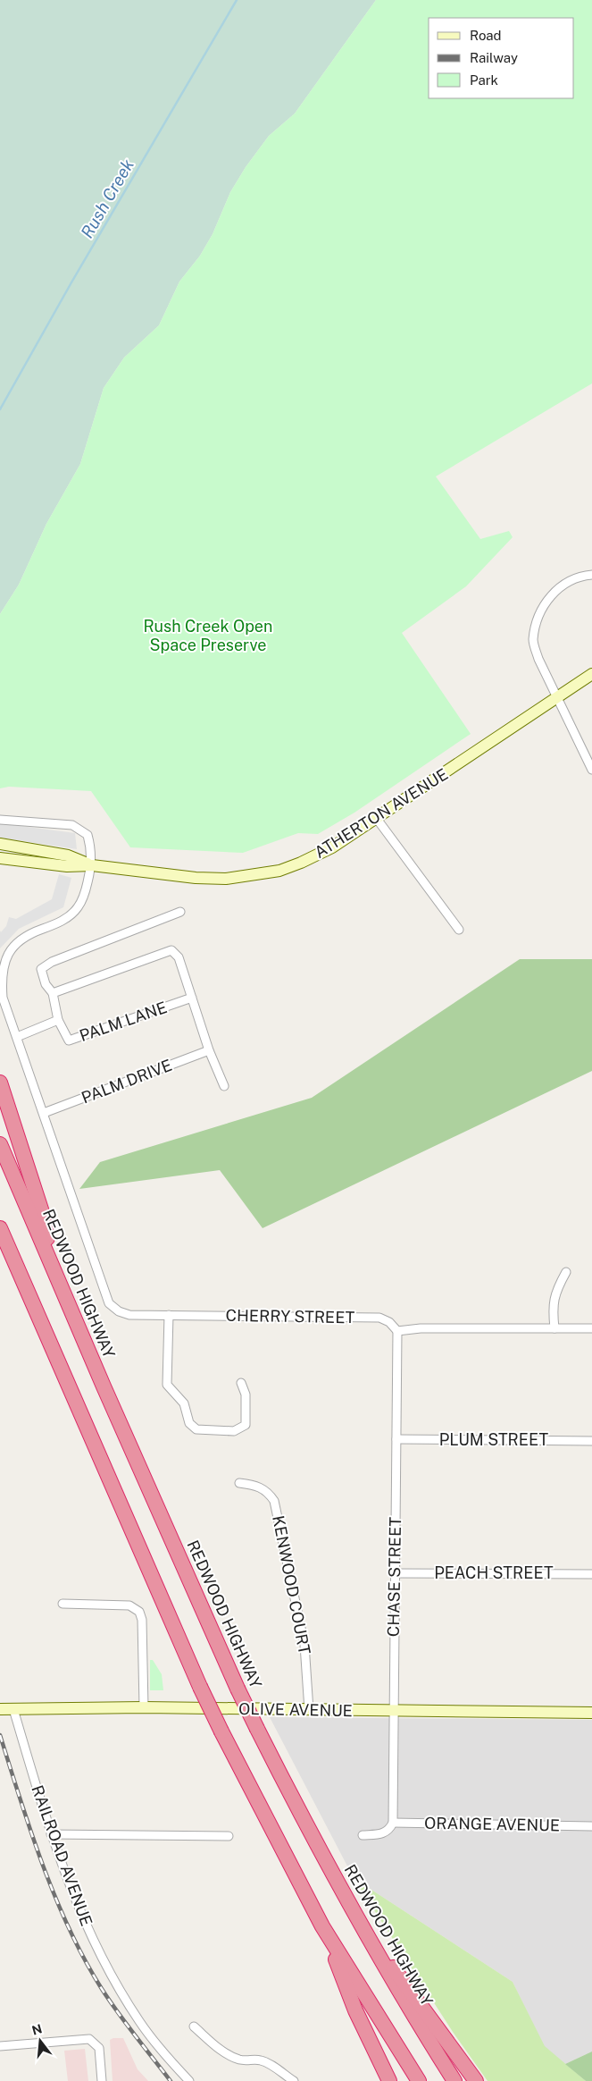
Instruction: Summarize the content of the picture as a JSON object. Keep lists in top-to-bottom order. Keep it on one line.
{"streets":{"highway":["REDWOOD HIGHWAY"],"main road":["ATHERTON AVENUE","OLIVE AVENUE"],"street":["PALM LANE","PALM DRIVE","CHERRY STREET","PLUM STREET","PEACH STREET","CHASE STREET","KENWOOD COURT","ORANGE AVENUE","RAILROAD AVENUE"]},"crossings":[["ATHERTON AVENUE","CHERRY STREET"],["PALM DRIVE","CHERRY STREET"],["CHERRY STREET","CHASE STREET"],["PLUM STREET","CHASE STREET"],["PEACH STREET","CHASE STREET"],["CHASE STREET","OLIVE AVENUE"],["CHASE STREET","ORANGE AVENUE"],["KENWOOD COURT","OLIVE AVENUE"],["OLIVE AVENUE","RAILROAD AVENUE"]],"water":["Rush Creek"],"parks":["Rush Creek Open Space Preserve"],"legend":["Road","Railway","Park"],"north":"top"}
